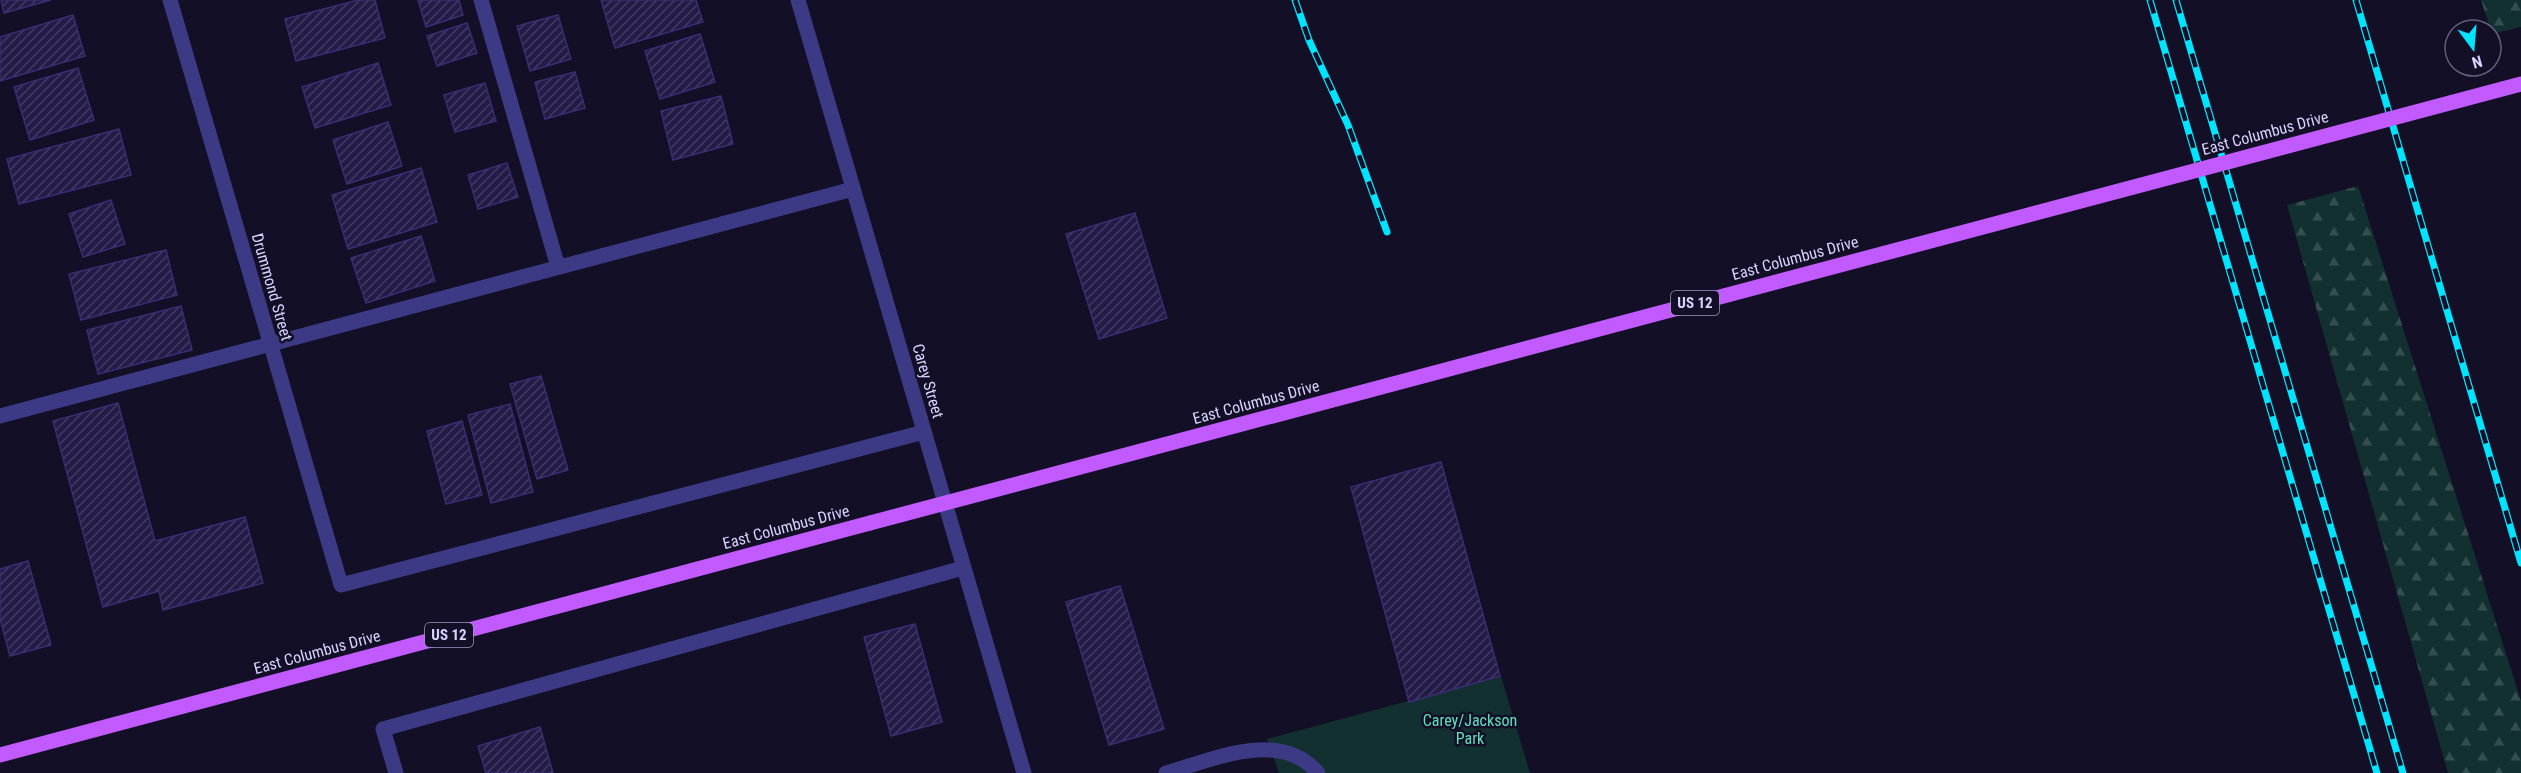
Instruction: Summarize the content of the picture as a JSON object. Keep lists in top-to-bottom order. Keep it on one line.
{"streets":{"main road":["East Columbus Drive","US 12"],"street":["Drummond Street","Carey Street"]},"crossings":[["Drummond Street","Carey Street"]],"parks":["Carey/Jackson Park"],"north":"bottom"}
